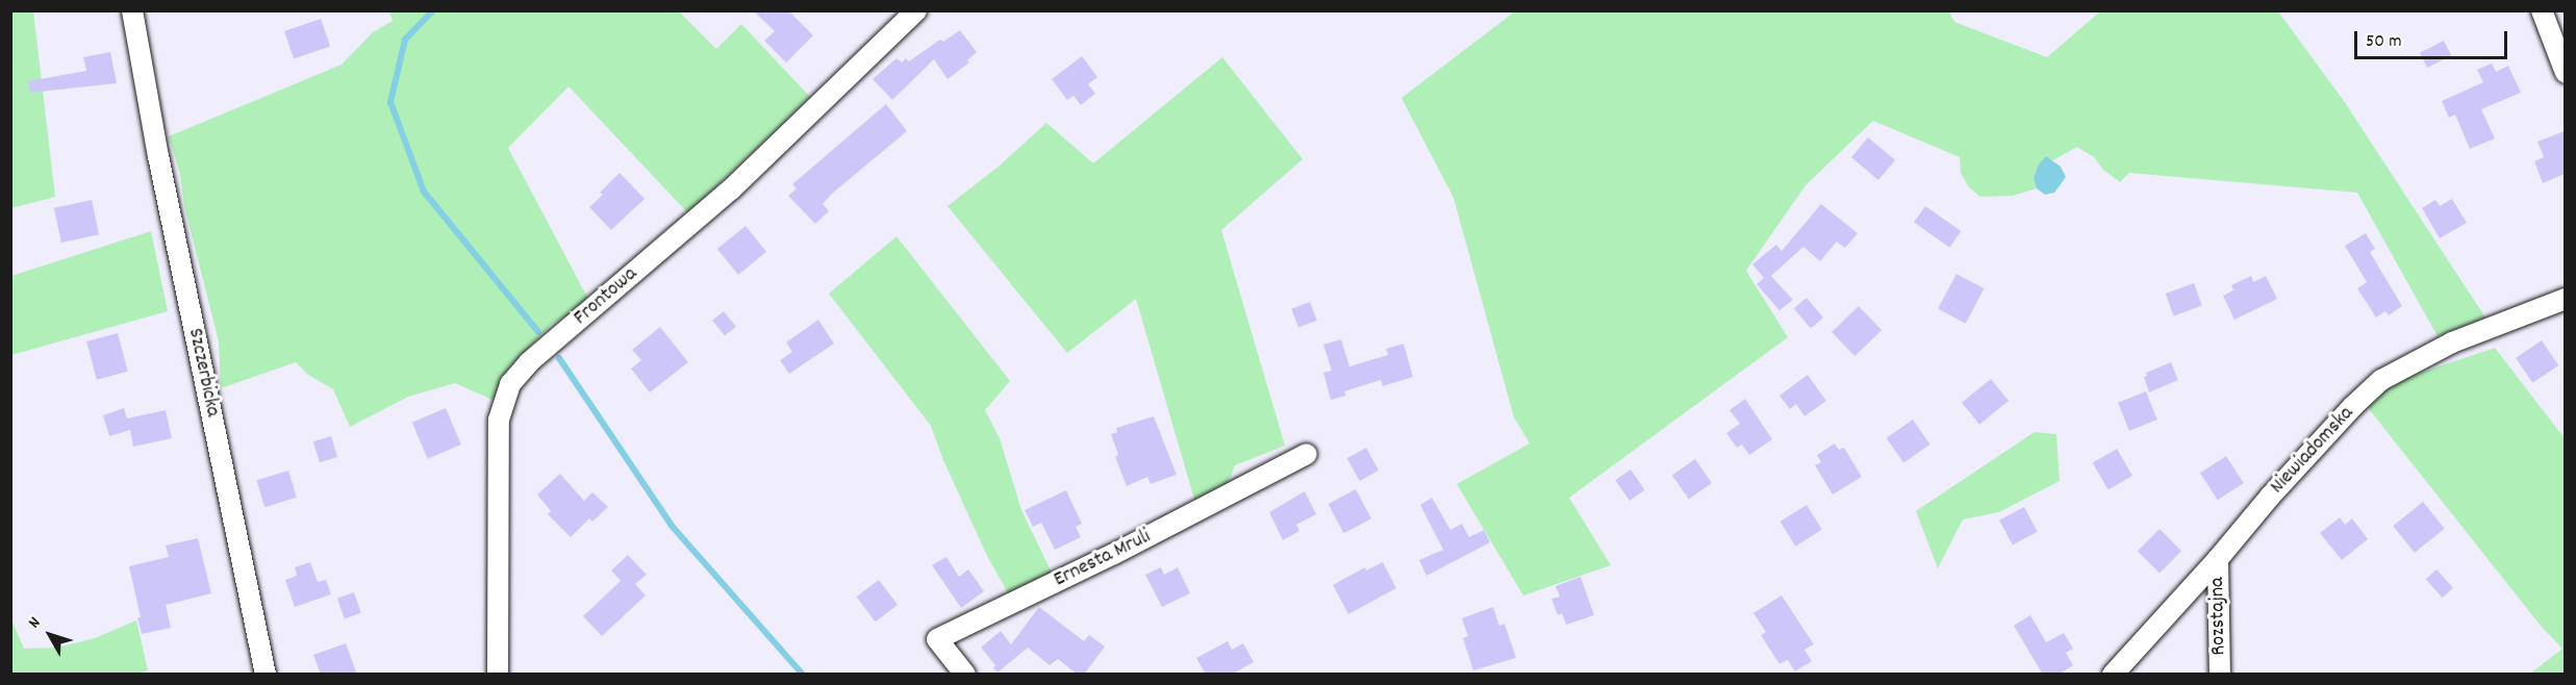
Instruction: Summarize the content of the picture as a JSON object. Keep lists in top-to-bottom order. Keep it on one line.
{"streets":{"street":["Frontowa","Szczerbicka","Niewiadomska","Ernesta Mruli","Rozstajna"]},"crossings":[["Niewiadomska","Rozstajna"]],"scale_bar":"50 m","north":"top left"}
